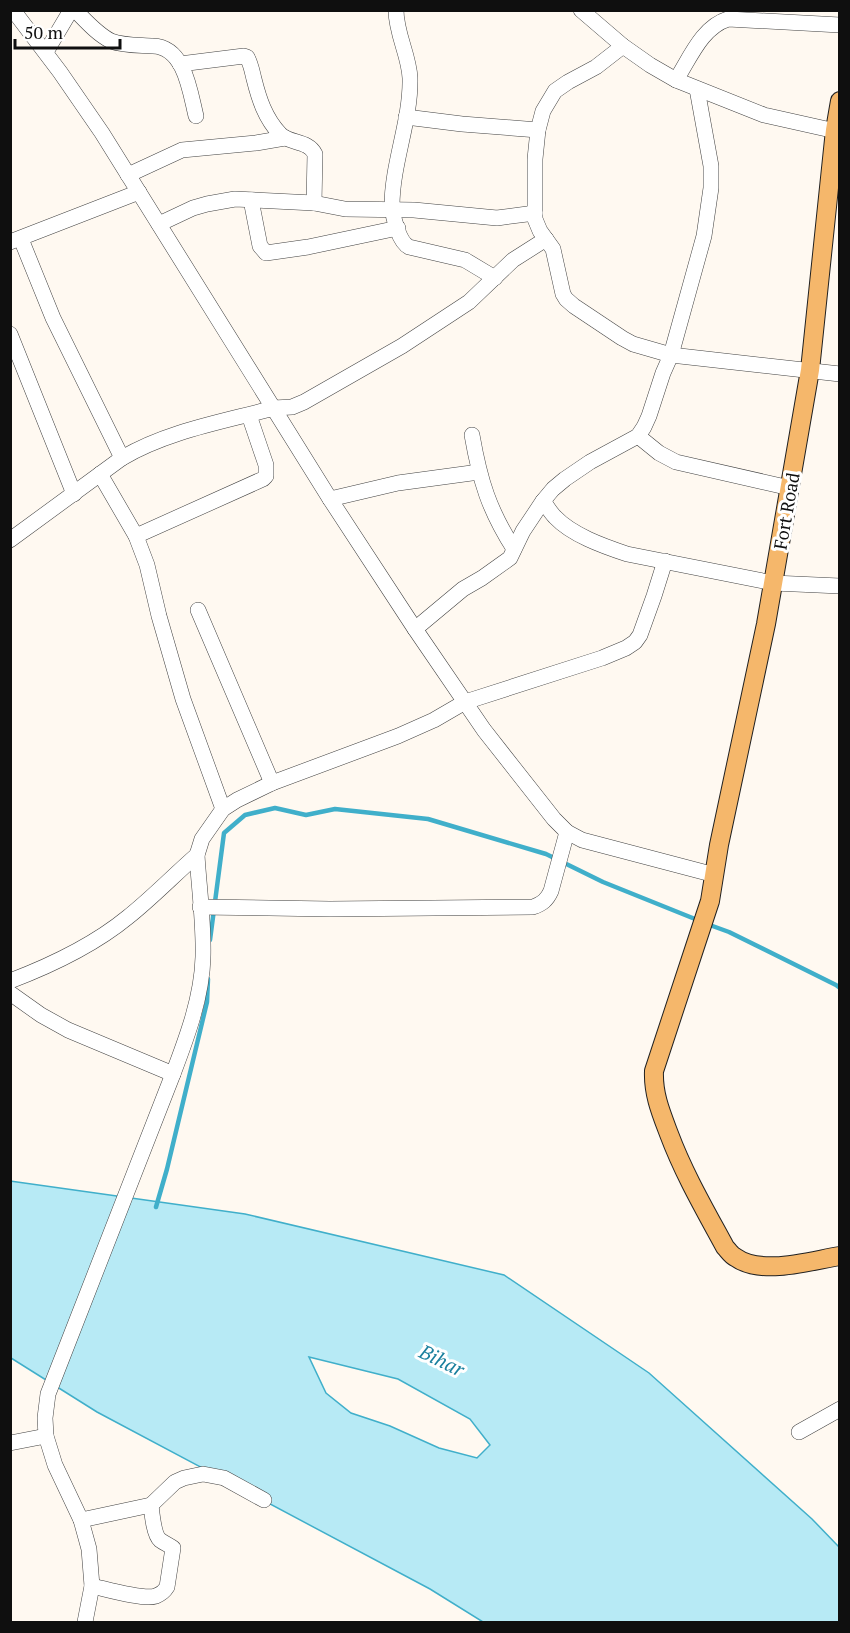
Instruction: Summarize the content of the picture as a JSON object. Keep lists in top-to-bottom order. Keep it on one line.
{"streets":{"main road":["Fort Road"]},"water":["Bihar"],"scale_bar":"50 m"}
